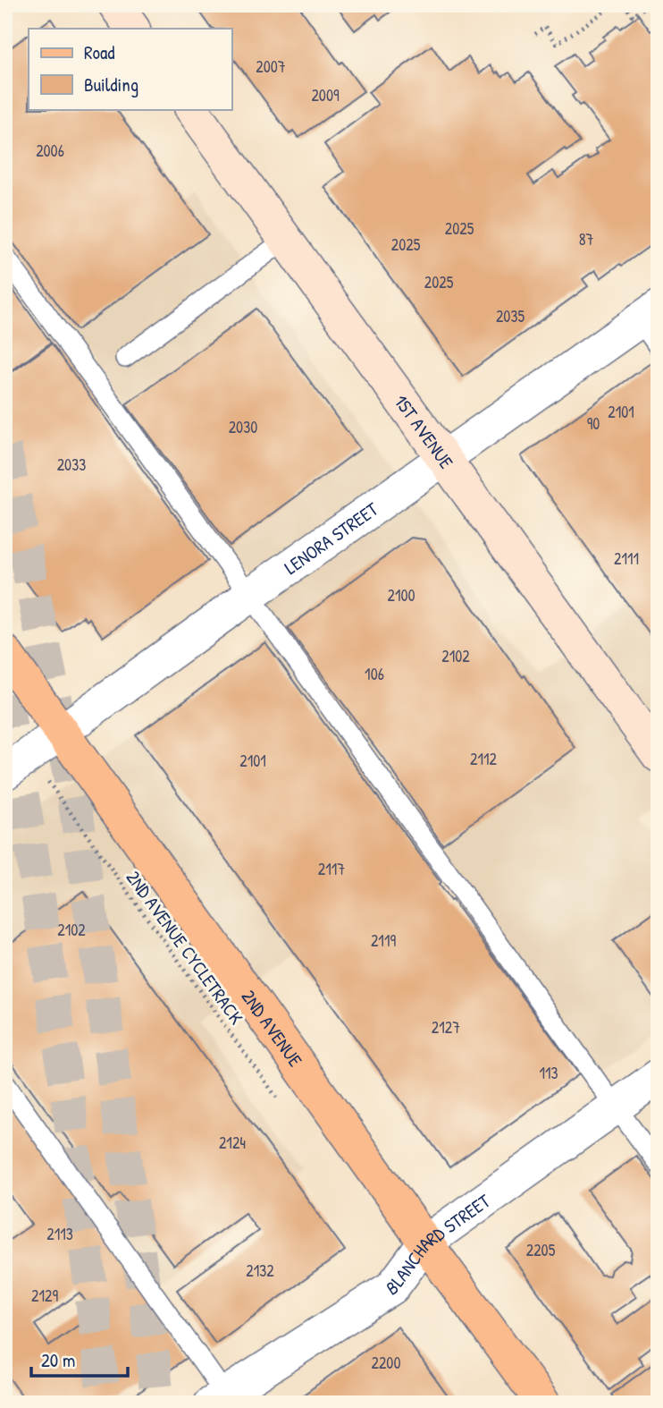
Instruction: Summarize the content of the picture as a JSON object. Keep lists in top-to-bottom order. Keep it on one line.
{"streets":{"main road":["1ST AVENUE","2ND AVENUE"],"street":["LENORA STREET","BLANCHARD STREET"],"path":["2ND AVENUE CYCLETRACK"]},"crossings":[["1ST AVENUE","LENORA STREET"],["LENORA STREET","2ND AVENUE CYCLETRACK"],["LENORA STREET","2ND AVENUE"],["2ND AVENUE","BLANCHARD STREET"]],"house_numbers":["2007","2009","2006","2025","87","2025","2025","2035","2101","90","2030","2033","2111","2100","2102","106","2112","2101","2117","2102","2119","2127","113","2124","2113","2205","2132","2129","2200"],"legend":["Road","Building"],"scale_bar":"20 m"}
